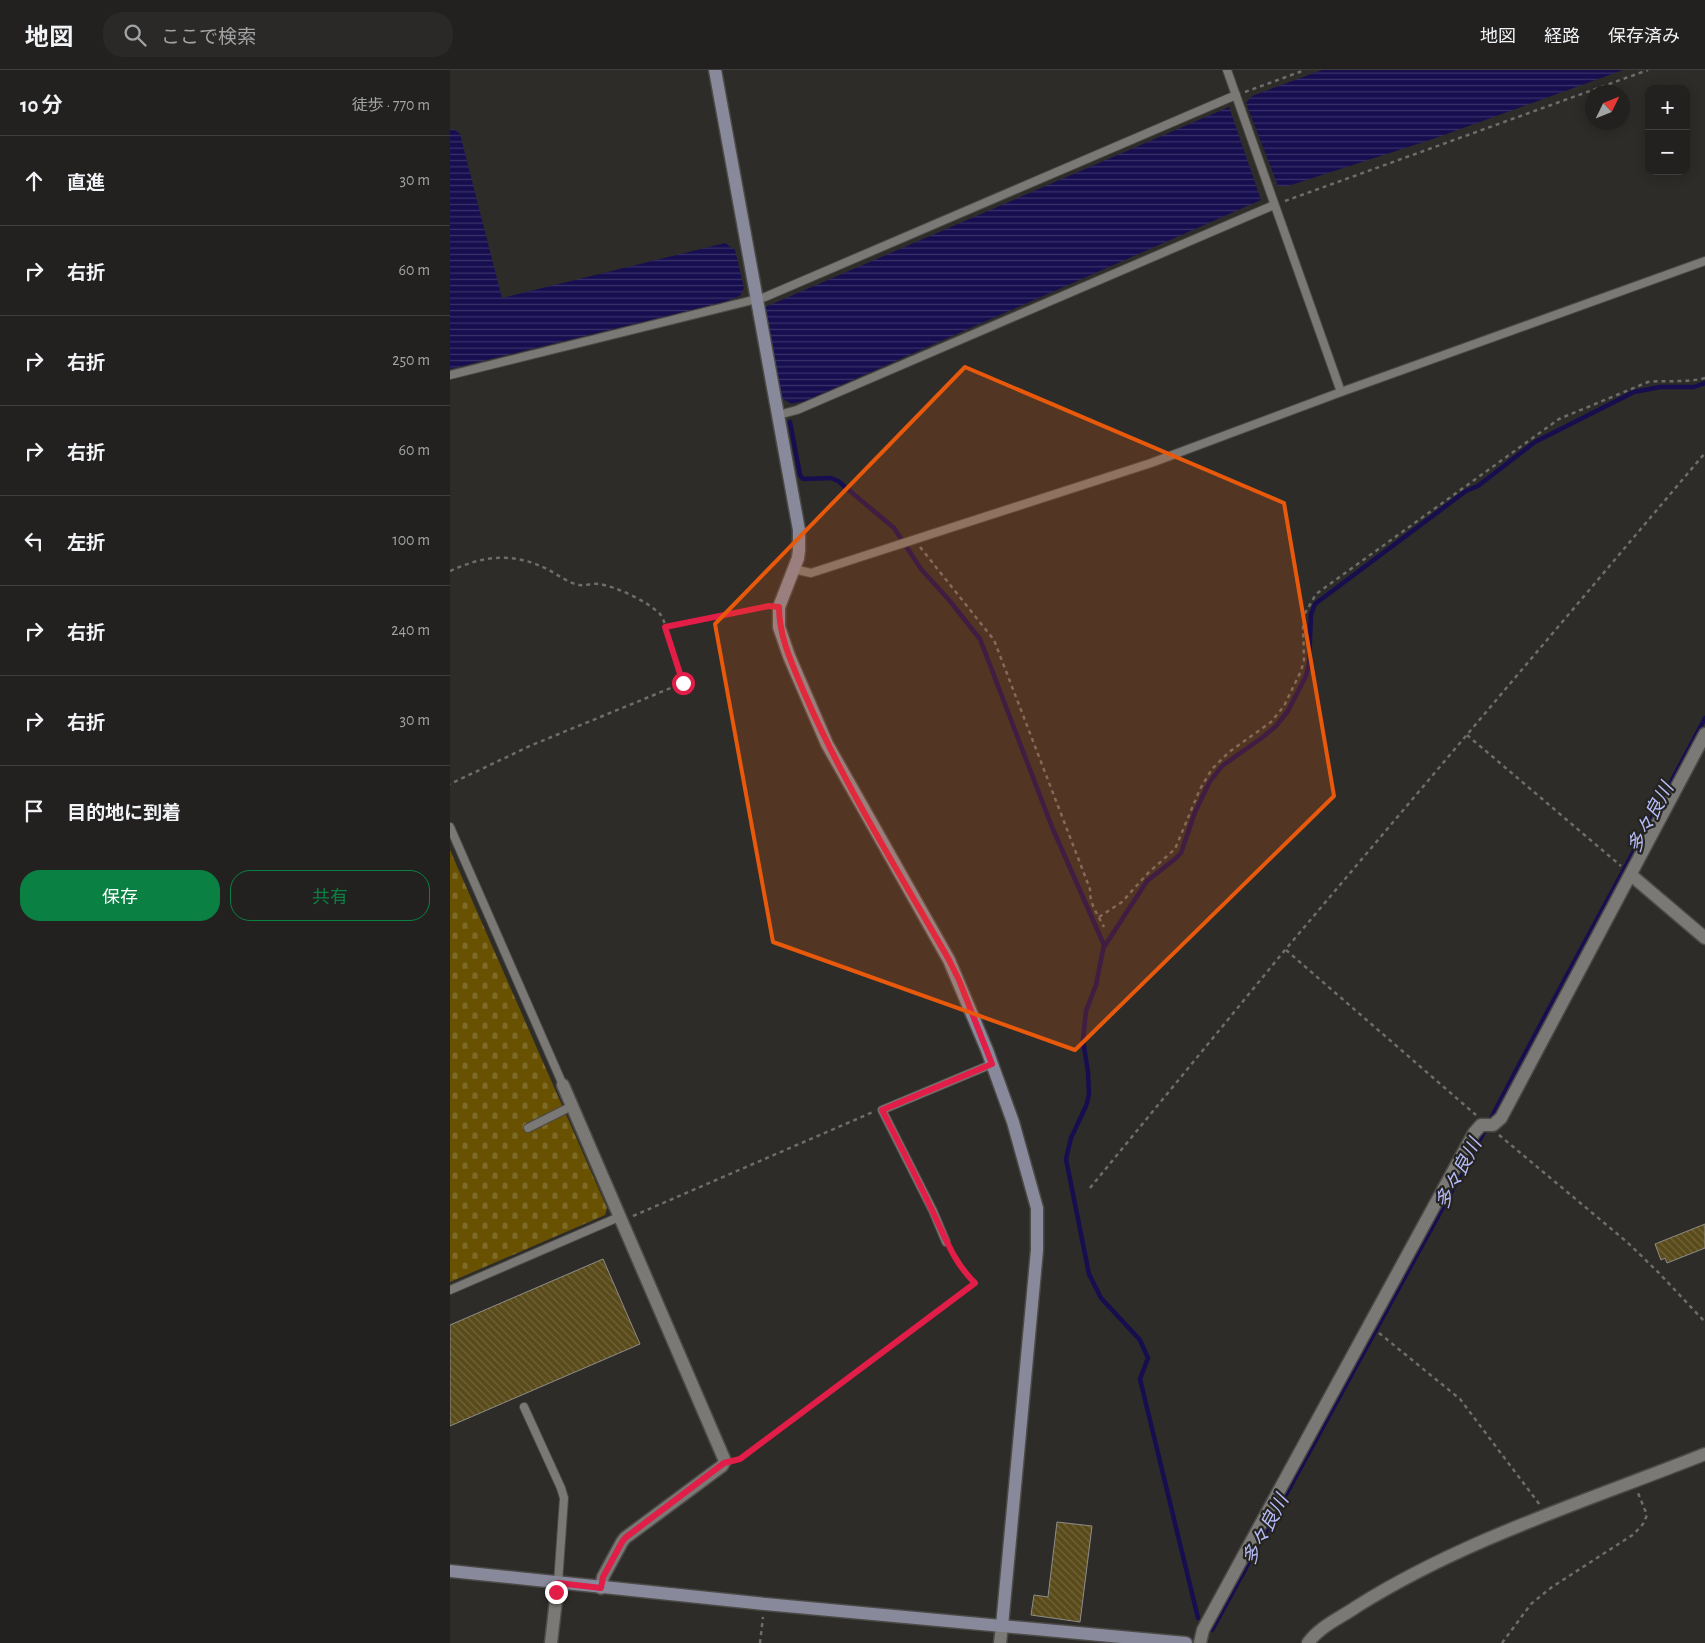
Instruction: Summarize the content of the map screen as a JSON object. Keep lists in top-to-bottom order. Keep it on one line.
{"water":["多々良川"],"north":"top right","page":{"header":"地図","search":"ここで検索","nav":["地図","経路","保存済み"],"heading":["10 分","徒歩 · 770 m"],"map_buttons":["+","−"],"list":[["直進","30 m"],["右折","60 m"],["右折","250 m"],["右折","60 m"],["左折","100 m"],["右折","240 m"],["右折","30 m"],"目的地に到着"],"buttons":["保存","共有"]}}
